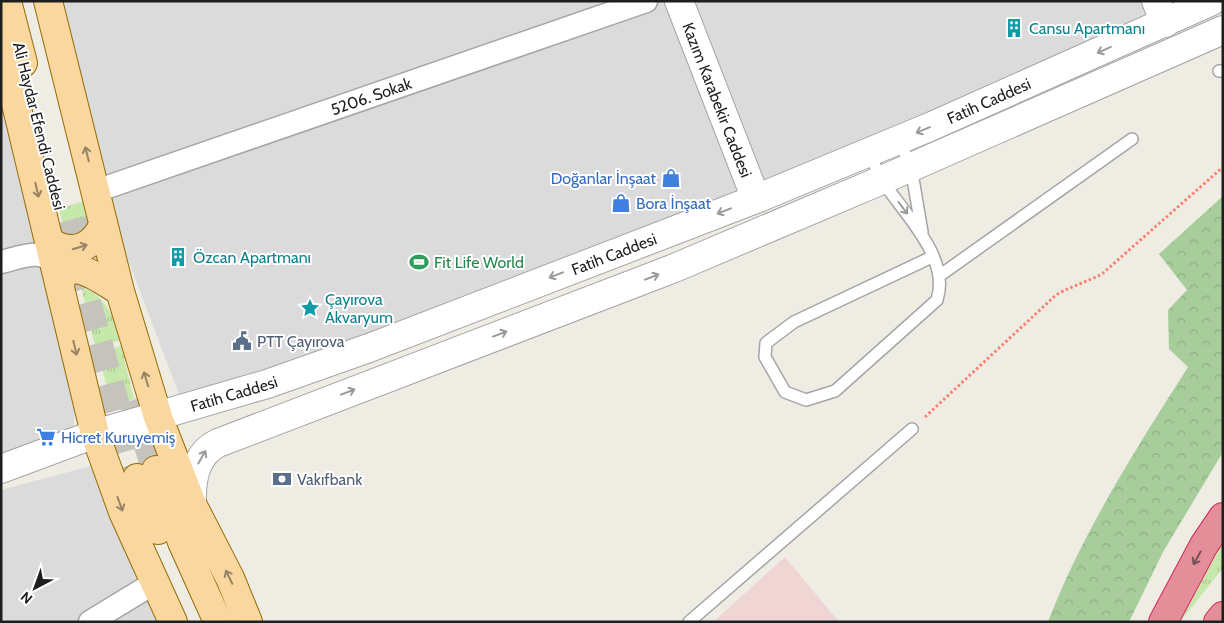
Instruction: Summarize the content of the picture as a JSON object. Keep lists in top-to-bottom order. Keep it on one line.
{"streets":{"main road":["Ali Haydar Efendi Caddesi"],"street":["5206. Sokak","Kazım Karabekir Caddesi","Fatih Caddesi"]},"crossings":[["Kazım Karabekir Caddesi","Fatih Caddesi"]],"places":{"building":["Cansu Apartmanı","Özcan Apartmanı"],"shop":["Doğanlar İnşaat","Bora İnşaat"],"sports":["Fit Life World"],"place":["Çayırova Akvaryum"],"public building":["PTT Çayırova"],"supermarket":["Hicret Kuruyemiş"],"bank":["Vakıfbank"]},"north":"bottom left"}
